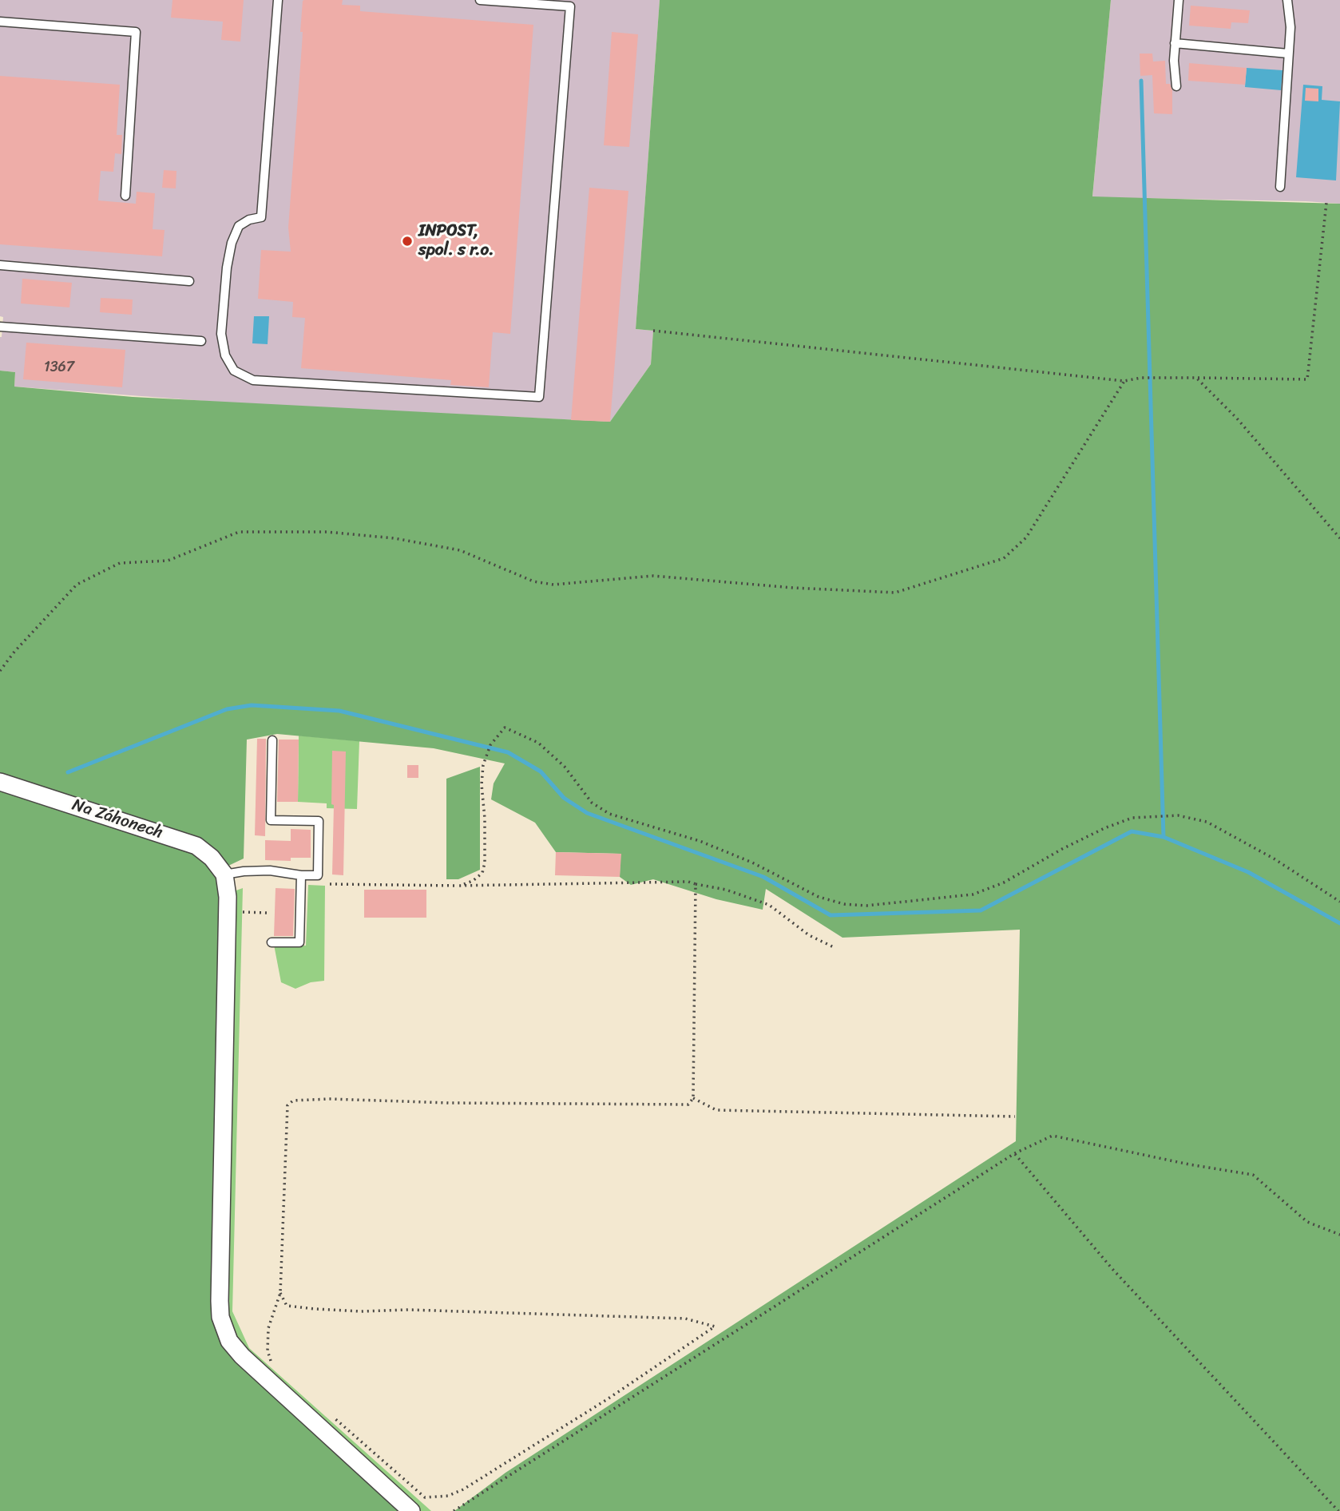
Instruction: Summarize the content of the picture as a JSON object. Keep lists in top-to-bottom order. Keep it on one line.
{"streets":{"street":["Na Záhonech"]},"places":["INPOST, spol. s r.o."],"house_numbers":["1367"]}
